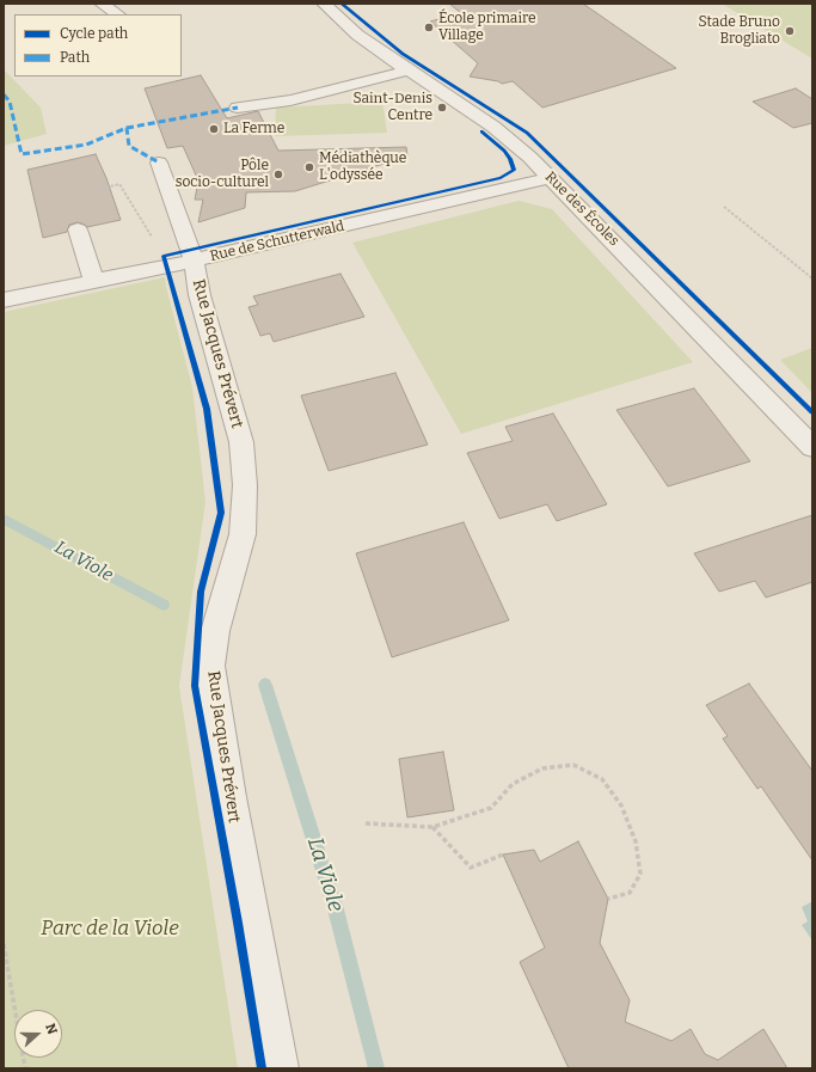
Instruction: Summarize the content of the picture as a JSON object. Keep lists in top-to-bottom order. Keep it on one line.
{"streets":{"street":["Rue des Écoles","Rue de Schutterwald","Rue Jacques Prévert"]},"crossings":[["Rue des Écoles","Rue de Schutterwald"],["Rue de Schutterwald","Rue Jacques Prévert"]],"water":["La Viole"],"parks":["Parc de la Viole"],"places":["École primaire Village","Stade Bruno Brogliato","Saint-Denis Centre","La Ferme","Médiathèque L'odyssée","Pôle socio-culturel"],"legend":["Cycle path","Path"],"north":"right"}
